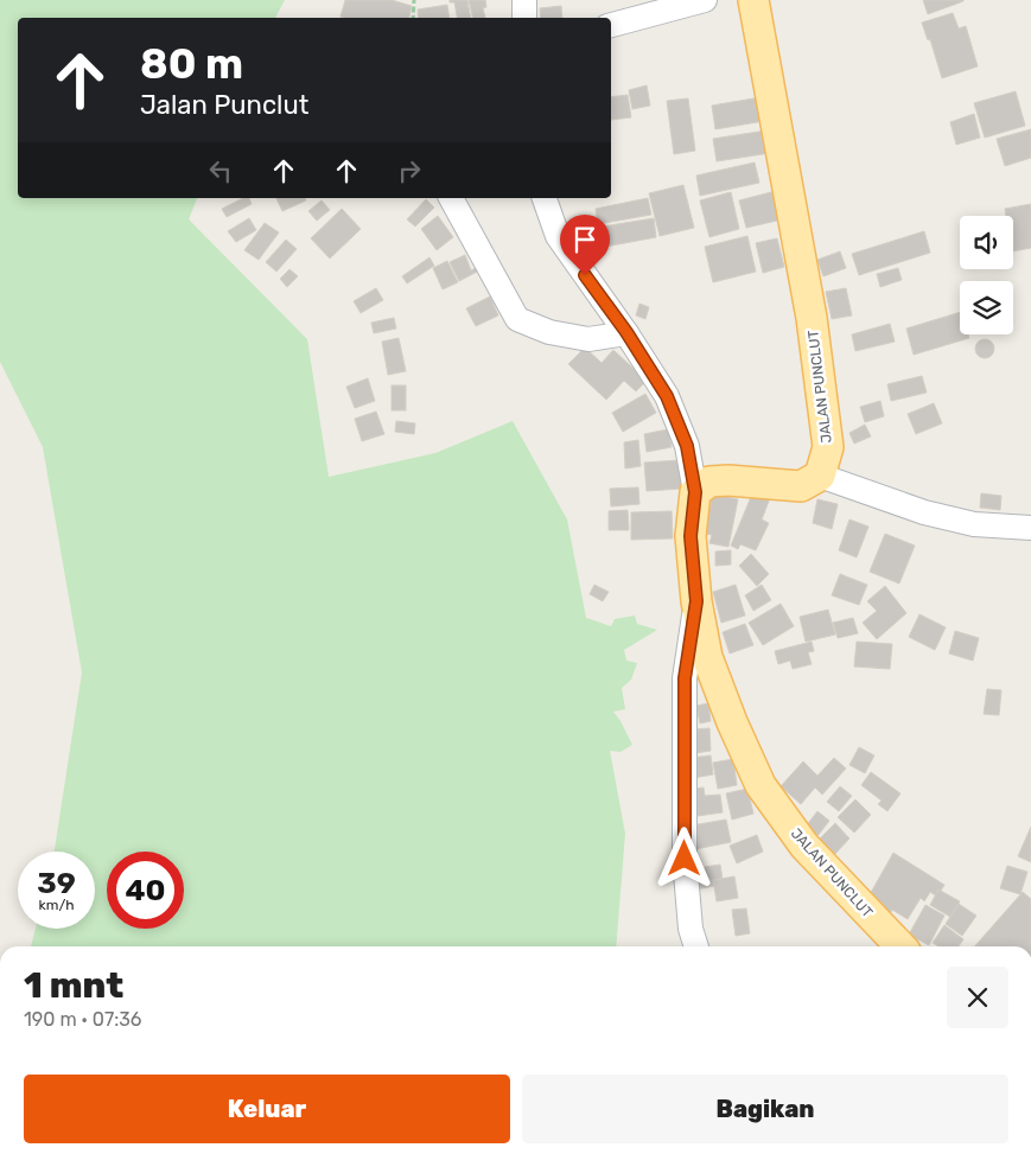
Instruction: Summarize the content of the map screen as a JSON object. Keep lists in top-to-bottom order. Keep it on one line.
{"streets":{"main road":["JALAN PUNCLUT"]},"page":{"turn":["80 m","Jalan Punclut"],"speed":"39 km/h","limit":"40","heading":["1 mnt","190 m · 07:36"],"buttons":["Keluar","Bagikan"]}}
